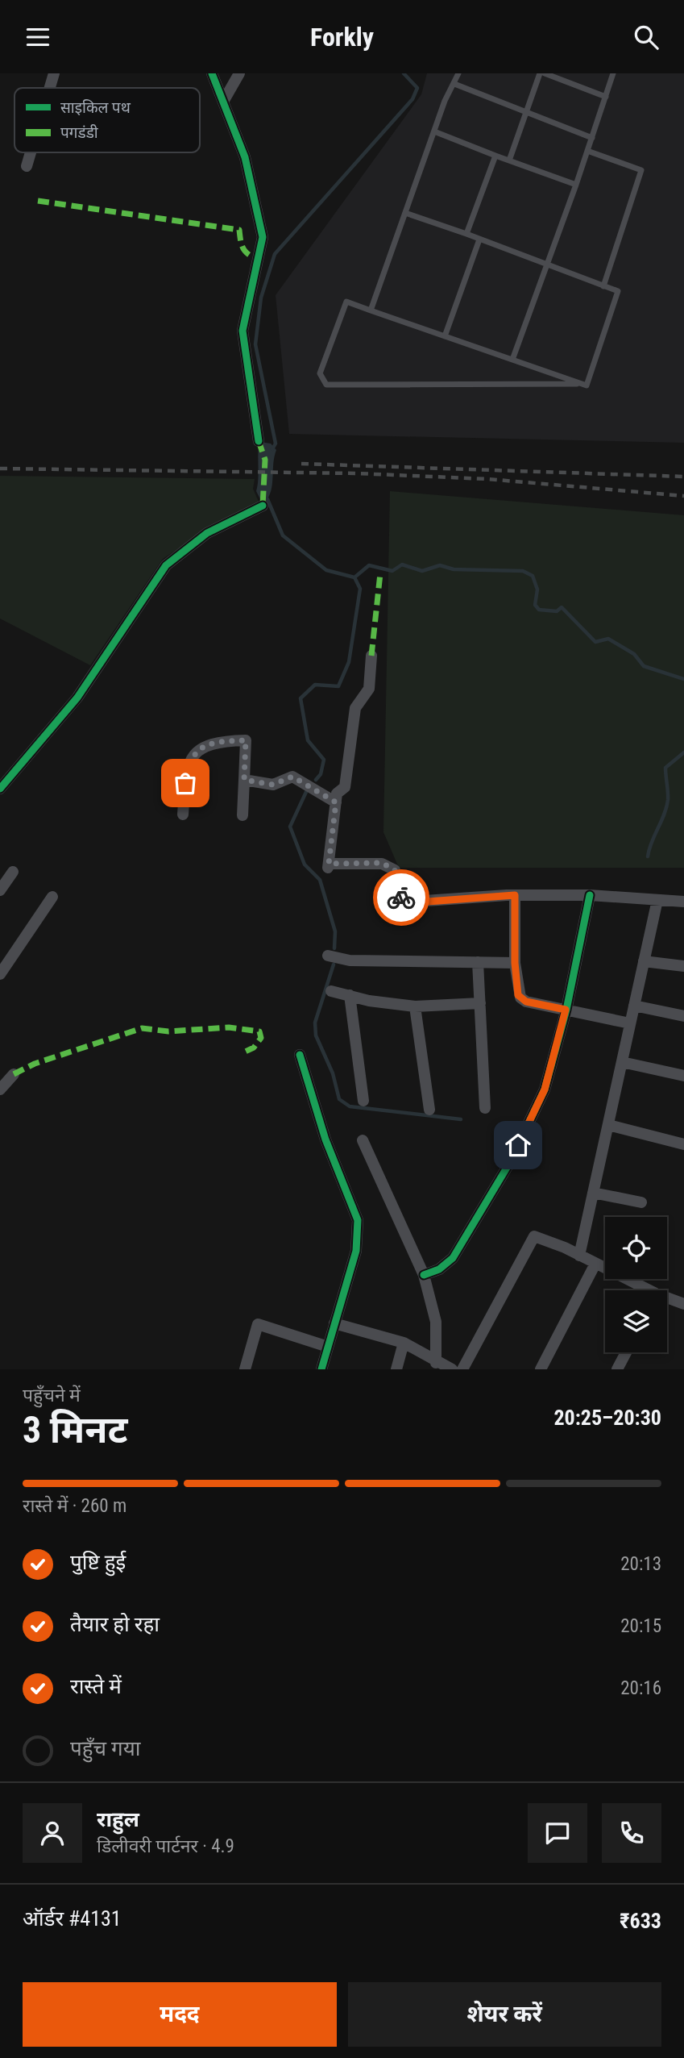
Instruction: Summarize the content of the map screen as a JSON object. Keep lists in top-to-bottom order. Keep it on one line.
{"legend":["साइकिल पथ","पगडंडी"],"page":{"header":"Forkly","heading":["3 मिनट","पहुँचने में","20:25–20:30"],"panel":["राहुल","डिलीवरी पार्टनर · 4.9","ऑर्डर #4131","₹633"],"bar":"रास्ते में · 260 m","list":[["पुष्टि हुई","20:13"],["तैयार हो रहा","20:15"],["रास्ते में","20:16"],"पहुँच गया"],"buttons":["मदद","शेयर करें"]}}
